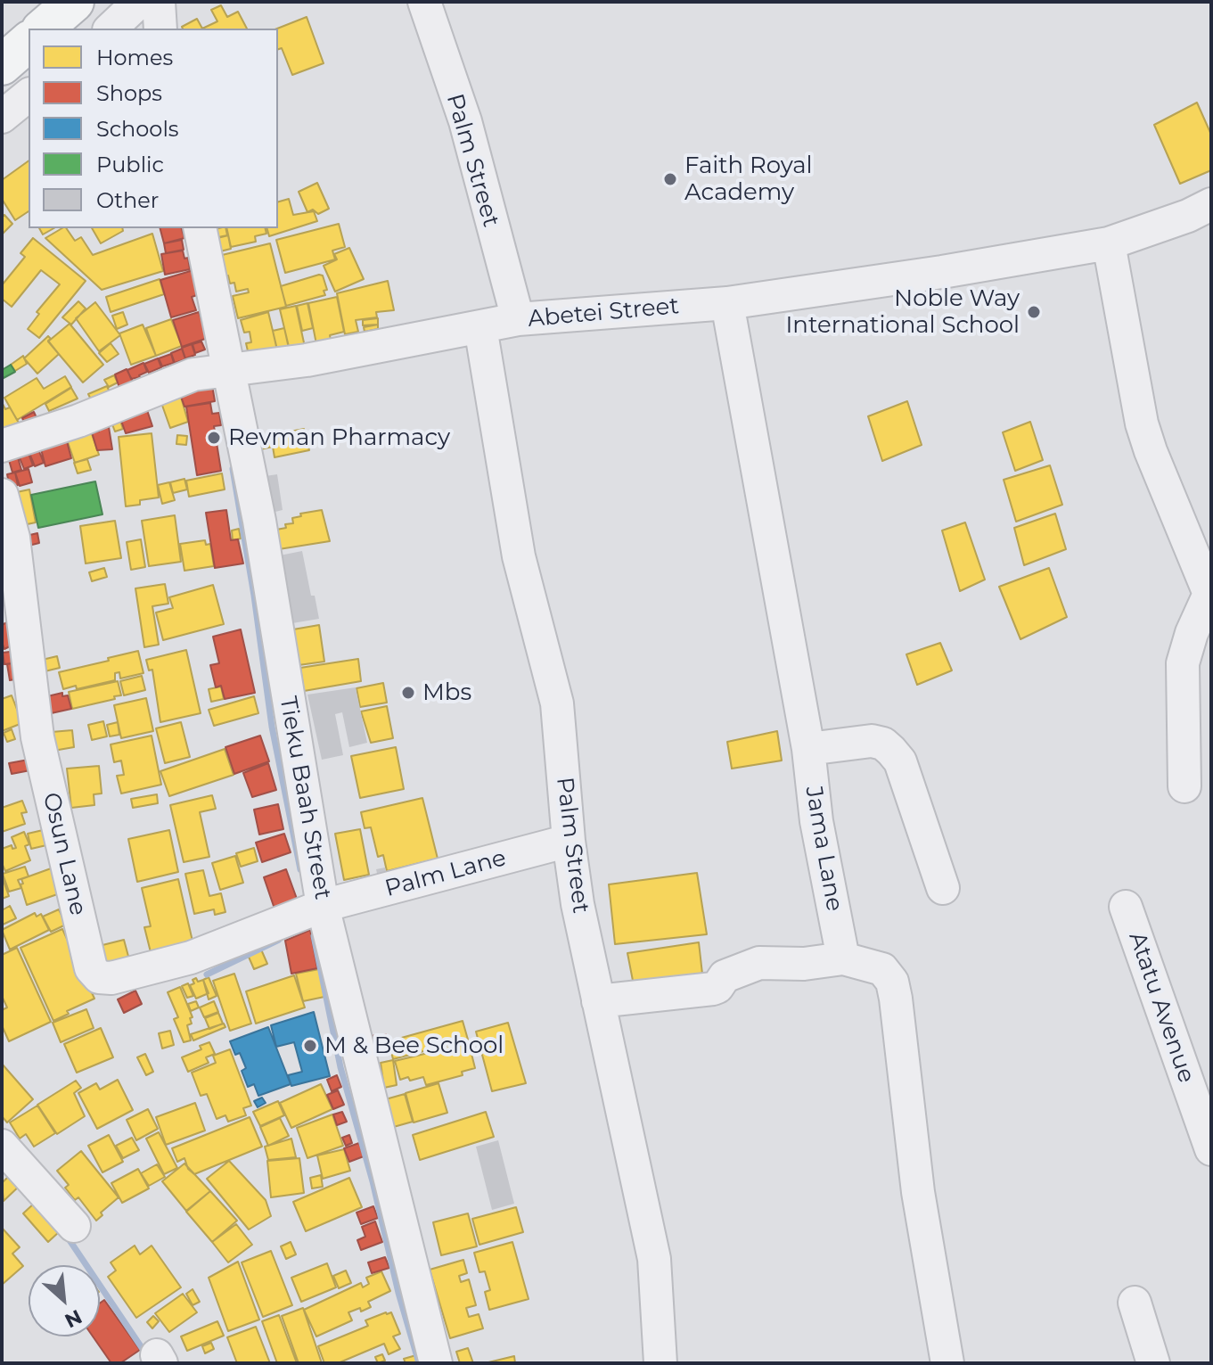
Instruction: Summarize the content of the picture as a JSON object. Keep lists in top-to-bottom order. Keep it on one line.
{"streets":{"street":["Palm Street","Abetei Street","Tieku Baah Street","Jama Lane","Osun Lane","Palm Lane","Atatu Avenue"]},"crossings":[["Palm Street","Abetei Street"],["Palm Street","Palm Lane"],["Abetei Street","Tieku Baah Street"],["Abetei Street","Jama Lane"],["Tieku Baah Street","Osun Lane"],["Tieku Baah Street","Palm Lane"],["Osun Lane","Palm Lane"]],"places":["Faith Royal Academy","Noble Way International School","Revman Pharmacy","Mbs","M & Bee School"],"legend":["Homes","Shops","Schools","Public","Other"],"north":"bottom right"}
